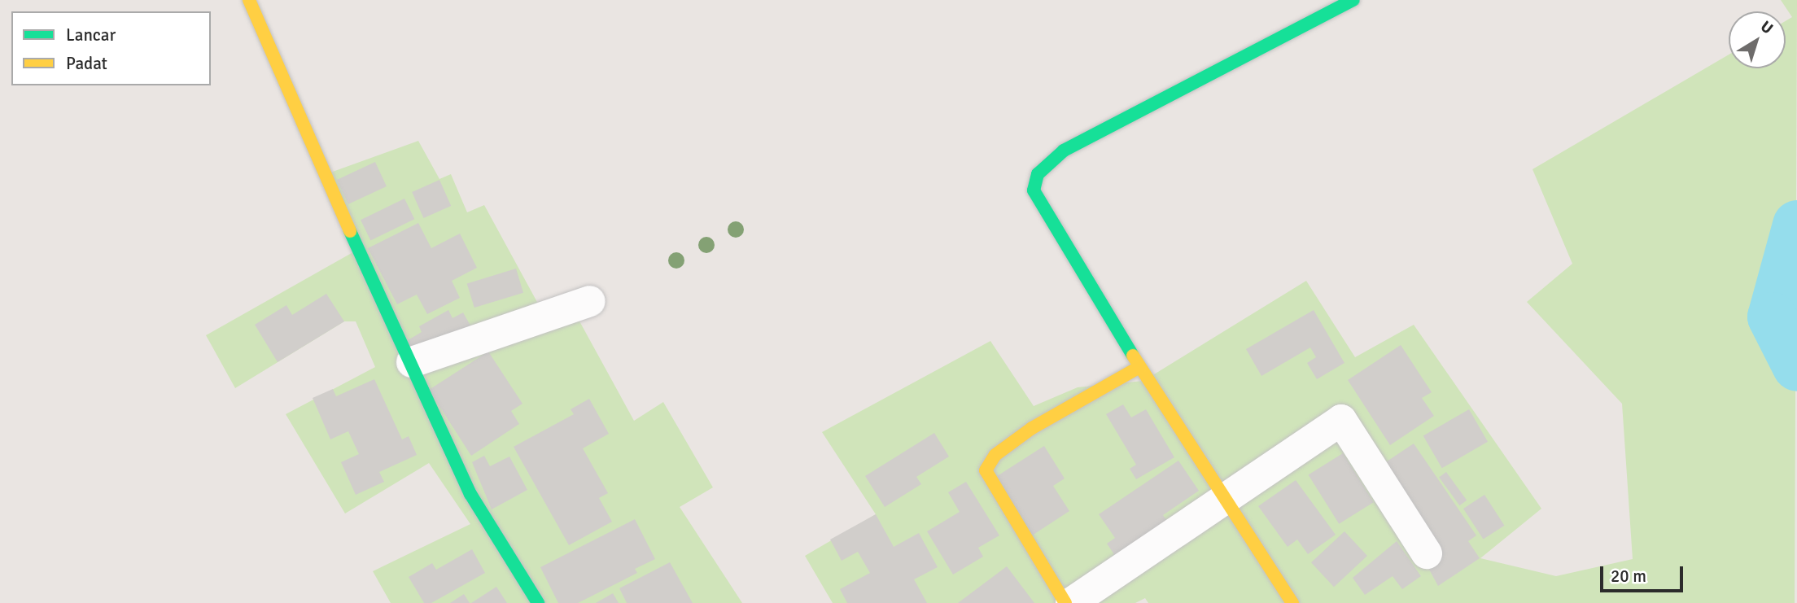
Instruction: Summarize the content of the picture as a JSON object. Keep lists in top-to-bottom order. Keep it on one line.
{"legend":["Lancar","Padat"],"scale_bar":"20 m","north":"top right"}
